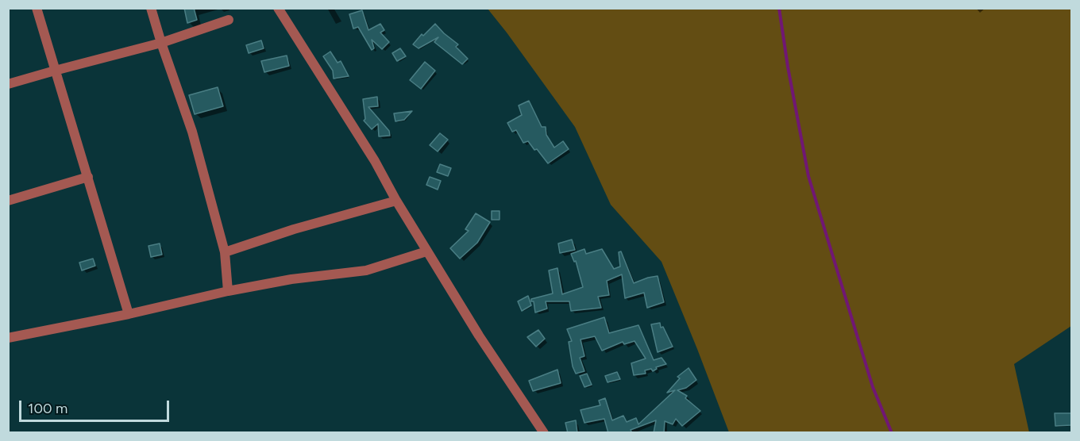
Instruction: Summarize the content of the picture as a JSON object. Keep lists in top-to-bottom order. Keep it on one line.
{"scale_bar":"100 m"}
